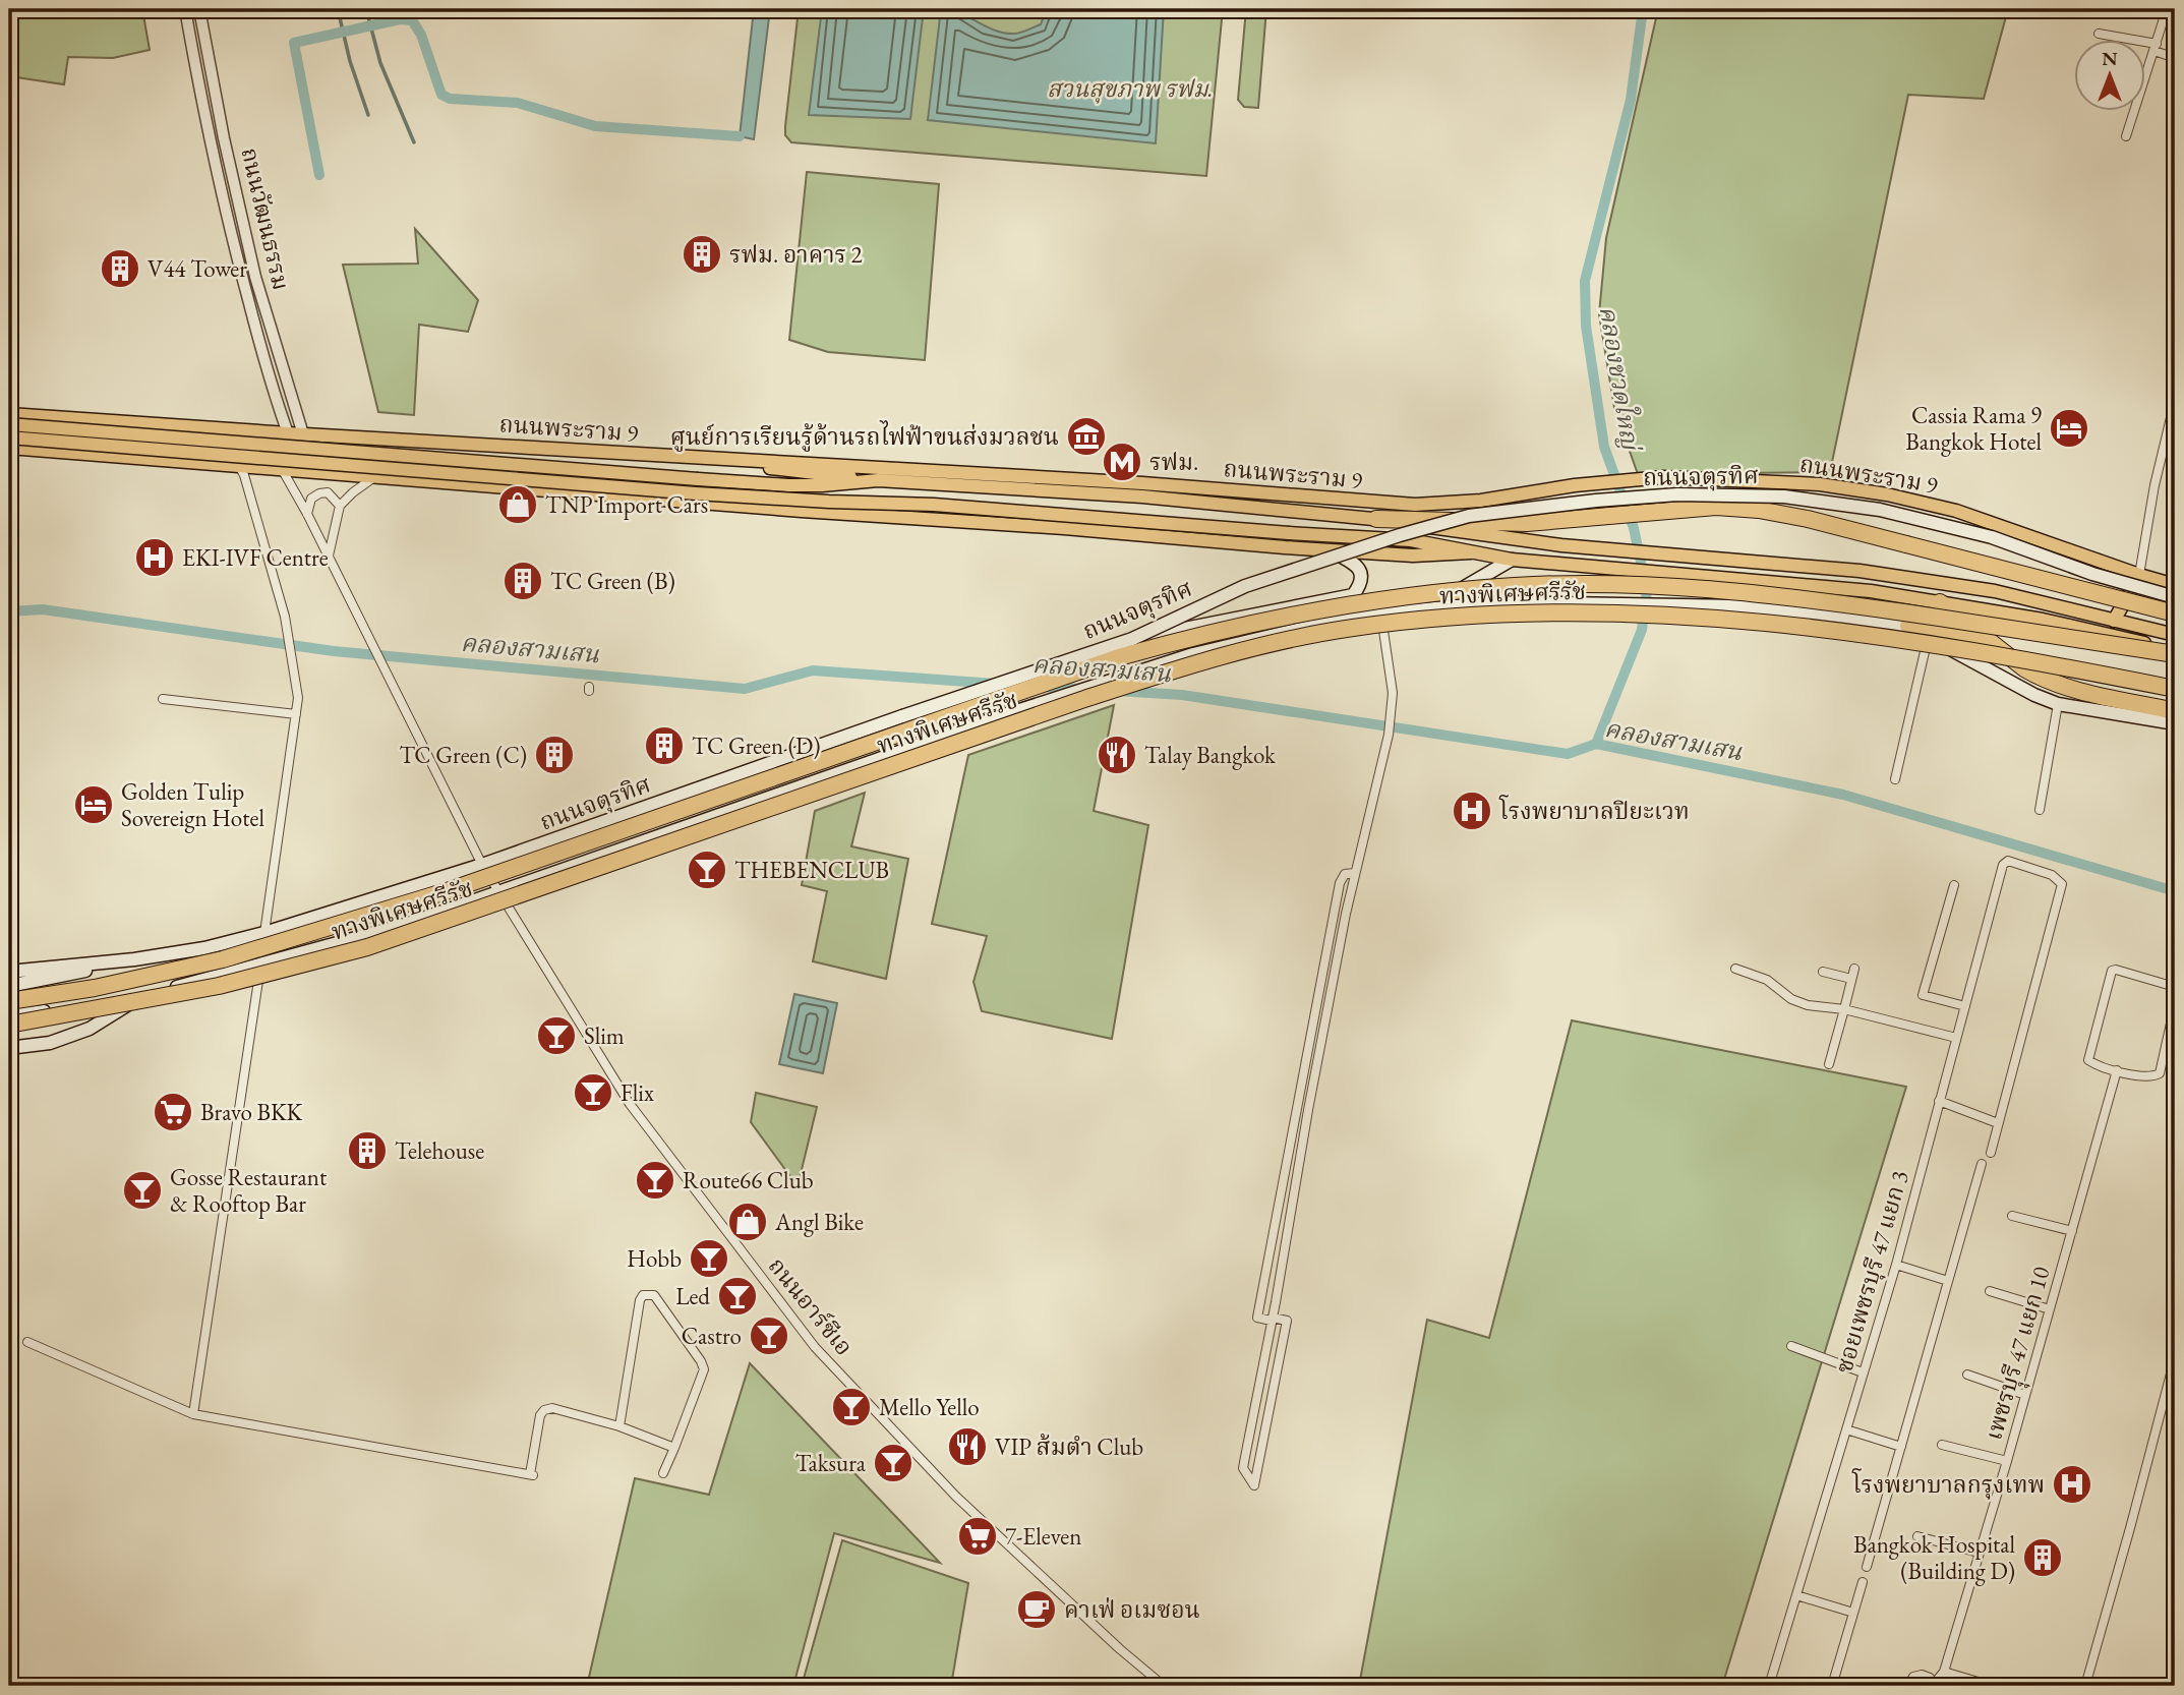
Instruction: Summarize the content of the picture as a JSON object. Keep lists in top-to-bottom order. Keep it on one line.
{"streets":{"highway":["ทางพิเศษศรีรัช"],"main road":["ถนนพระราม 9","ถนนจตุรทิศ"],"street":["ถนนวัฒนธรรม","ซอยเพชรบุรี 47 แยก 3","ถนนอาร์ซีเอ","เพชรบุุรี 47 แยก 10"]},"crossings":[["ถนนวัฒนธรรม","ถนนพระราม 9"],["ถนนจตุรทิศ","ถนนอาร์ซีเอ"]],"water":["คลองชวดใหญ่","คลองสามเสน"],"parks":["สวนสุขภาพ รฟม."],"places":{"building":["รฟม. อาคาร 2","V44 Tower","TC Green (B)","TC Green (D)","TC Green (C)","Telehouse","Bangkok Hospital (Building D)"],"hotel":["Cassia Rama 9 Bangkok Hotel","Golden Tulip Sovereign Hotel"],"museum":["ศูนย์การเรียนรู้ด้านรถไฟฟ้าขนส่งมวลชน"],"metro station":["รฟม."],"shop":["TNP Import Cars","Angl Bike"],"hospital":["EKI-IVF Centre","โรงพยาบาลปิยะเวท","โรงพยาบาลกรุงเทพ"],"restaurant":["Talay Bangkok","VIP ส้มตำ Club"],"bar":["THEBENCLUB","Slim","Flix","Route66 Club","Gosse Restaurant & Rooftop Bar","Hobb","Led","Castro","Mello Yello","Taksura"],"supermarket":["Bravo BKK","7-Eleven"],"cafe":["คาเฟ่ อเมซอน"]},"north":"top"}
